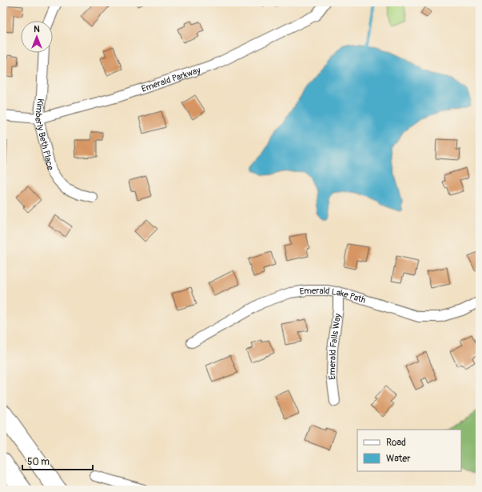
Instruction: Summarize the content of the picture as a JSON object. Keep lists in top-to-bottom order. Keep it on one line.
{"streets":{"street":["Emerald Parkway","Kimberly Beth Place","Emerald Lake Path","Emerald Falls Way"]},"crossings":[["Emerald Parkway","Kimberly Beth Place"],["Emerald Lake Path","Emerald Falls Way"]],"legend":["Road","Water"],"scale_bar":"50 m","north":"top"}
